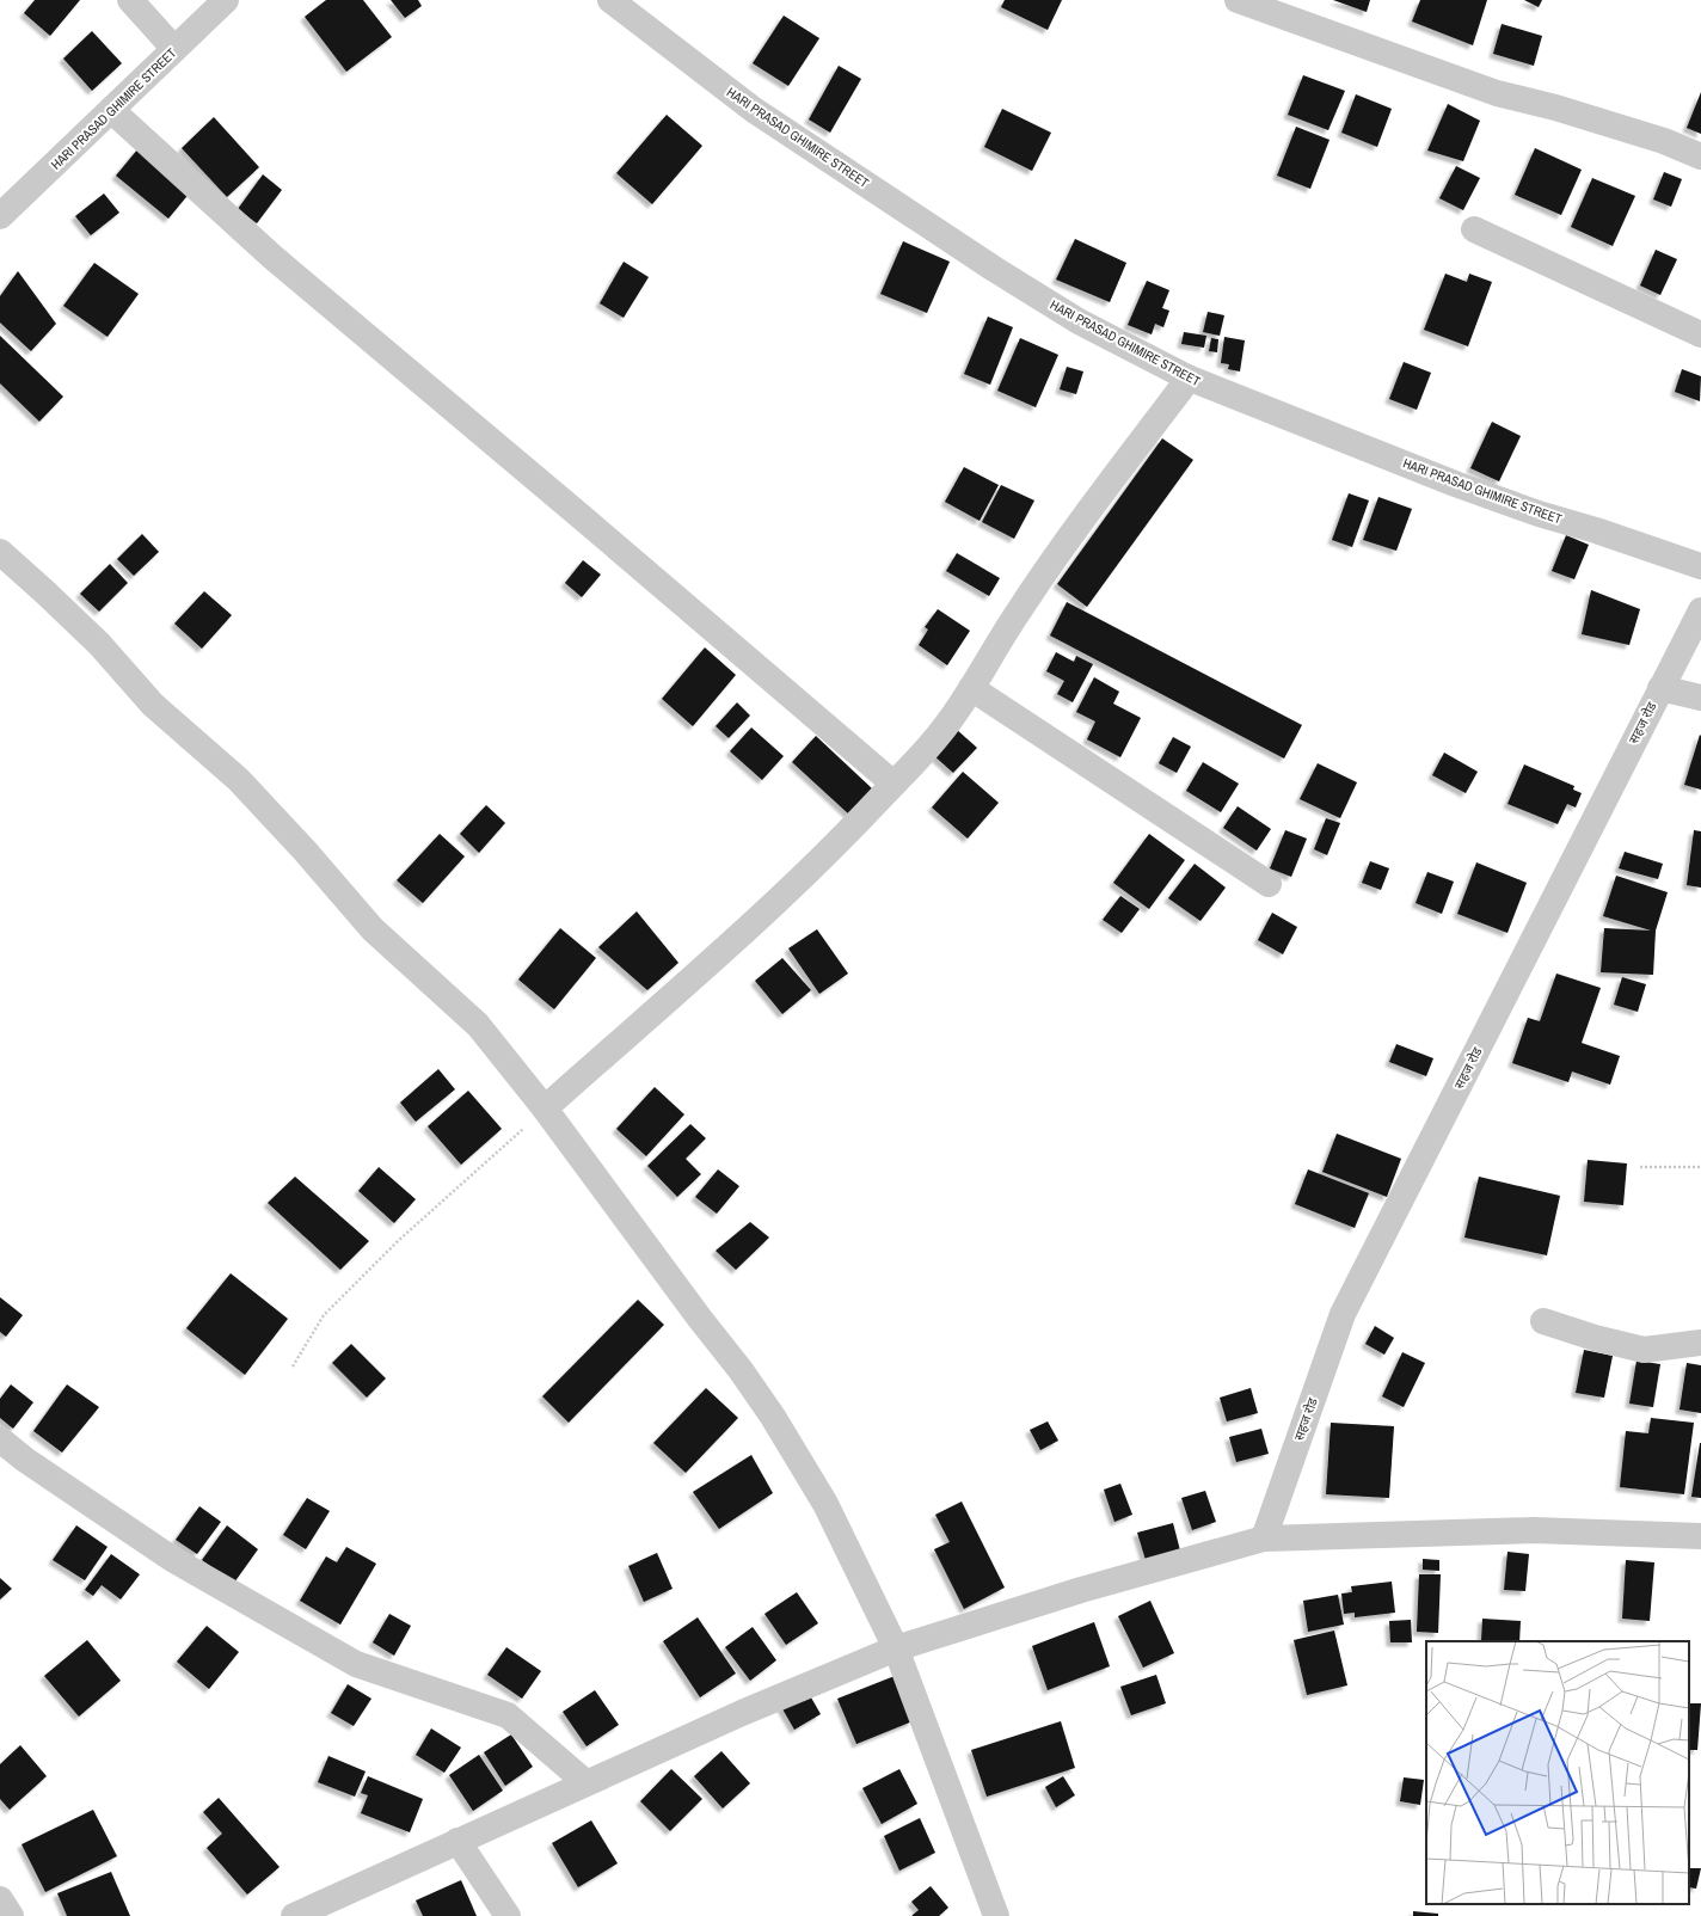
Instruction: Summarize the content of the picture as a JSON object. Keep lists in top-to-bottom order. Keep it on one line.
{"streets":{"street":["HARI PRASAD GHIMIRE STREET","सहज रोड"]}}
